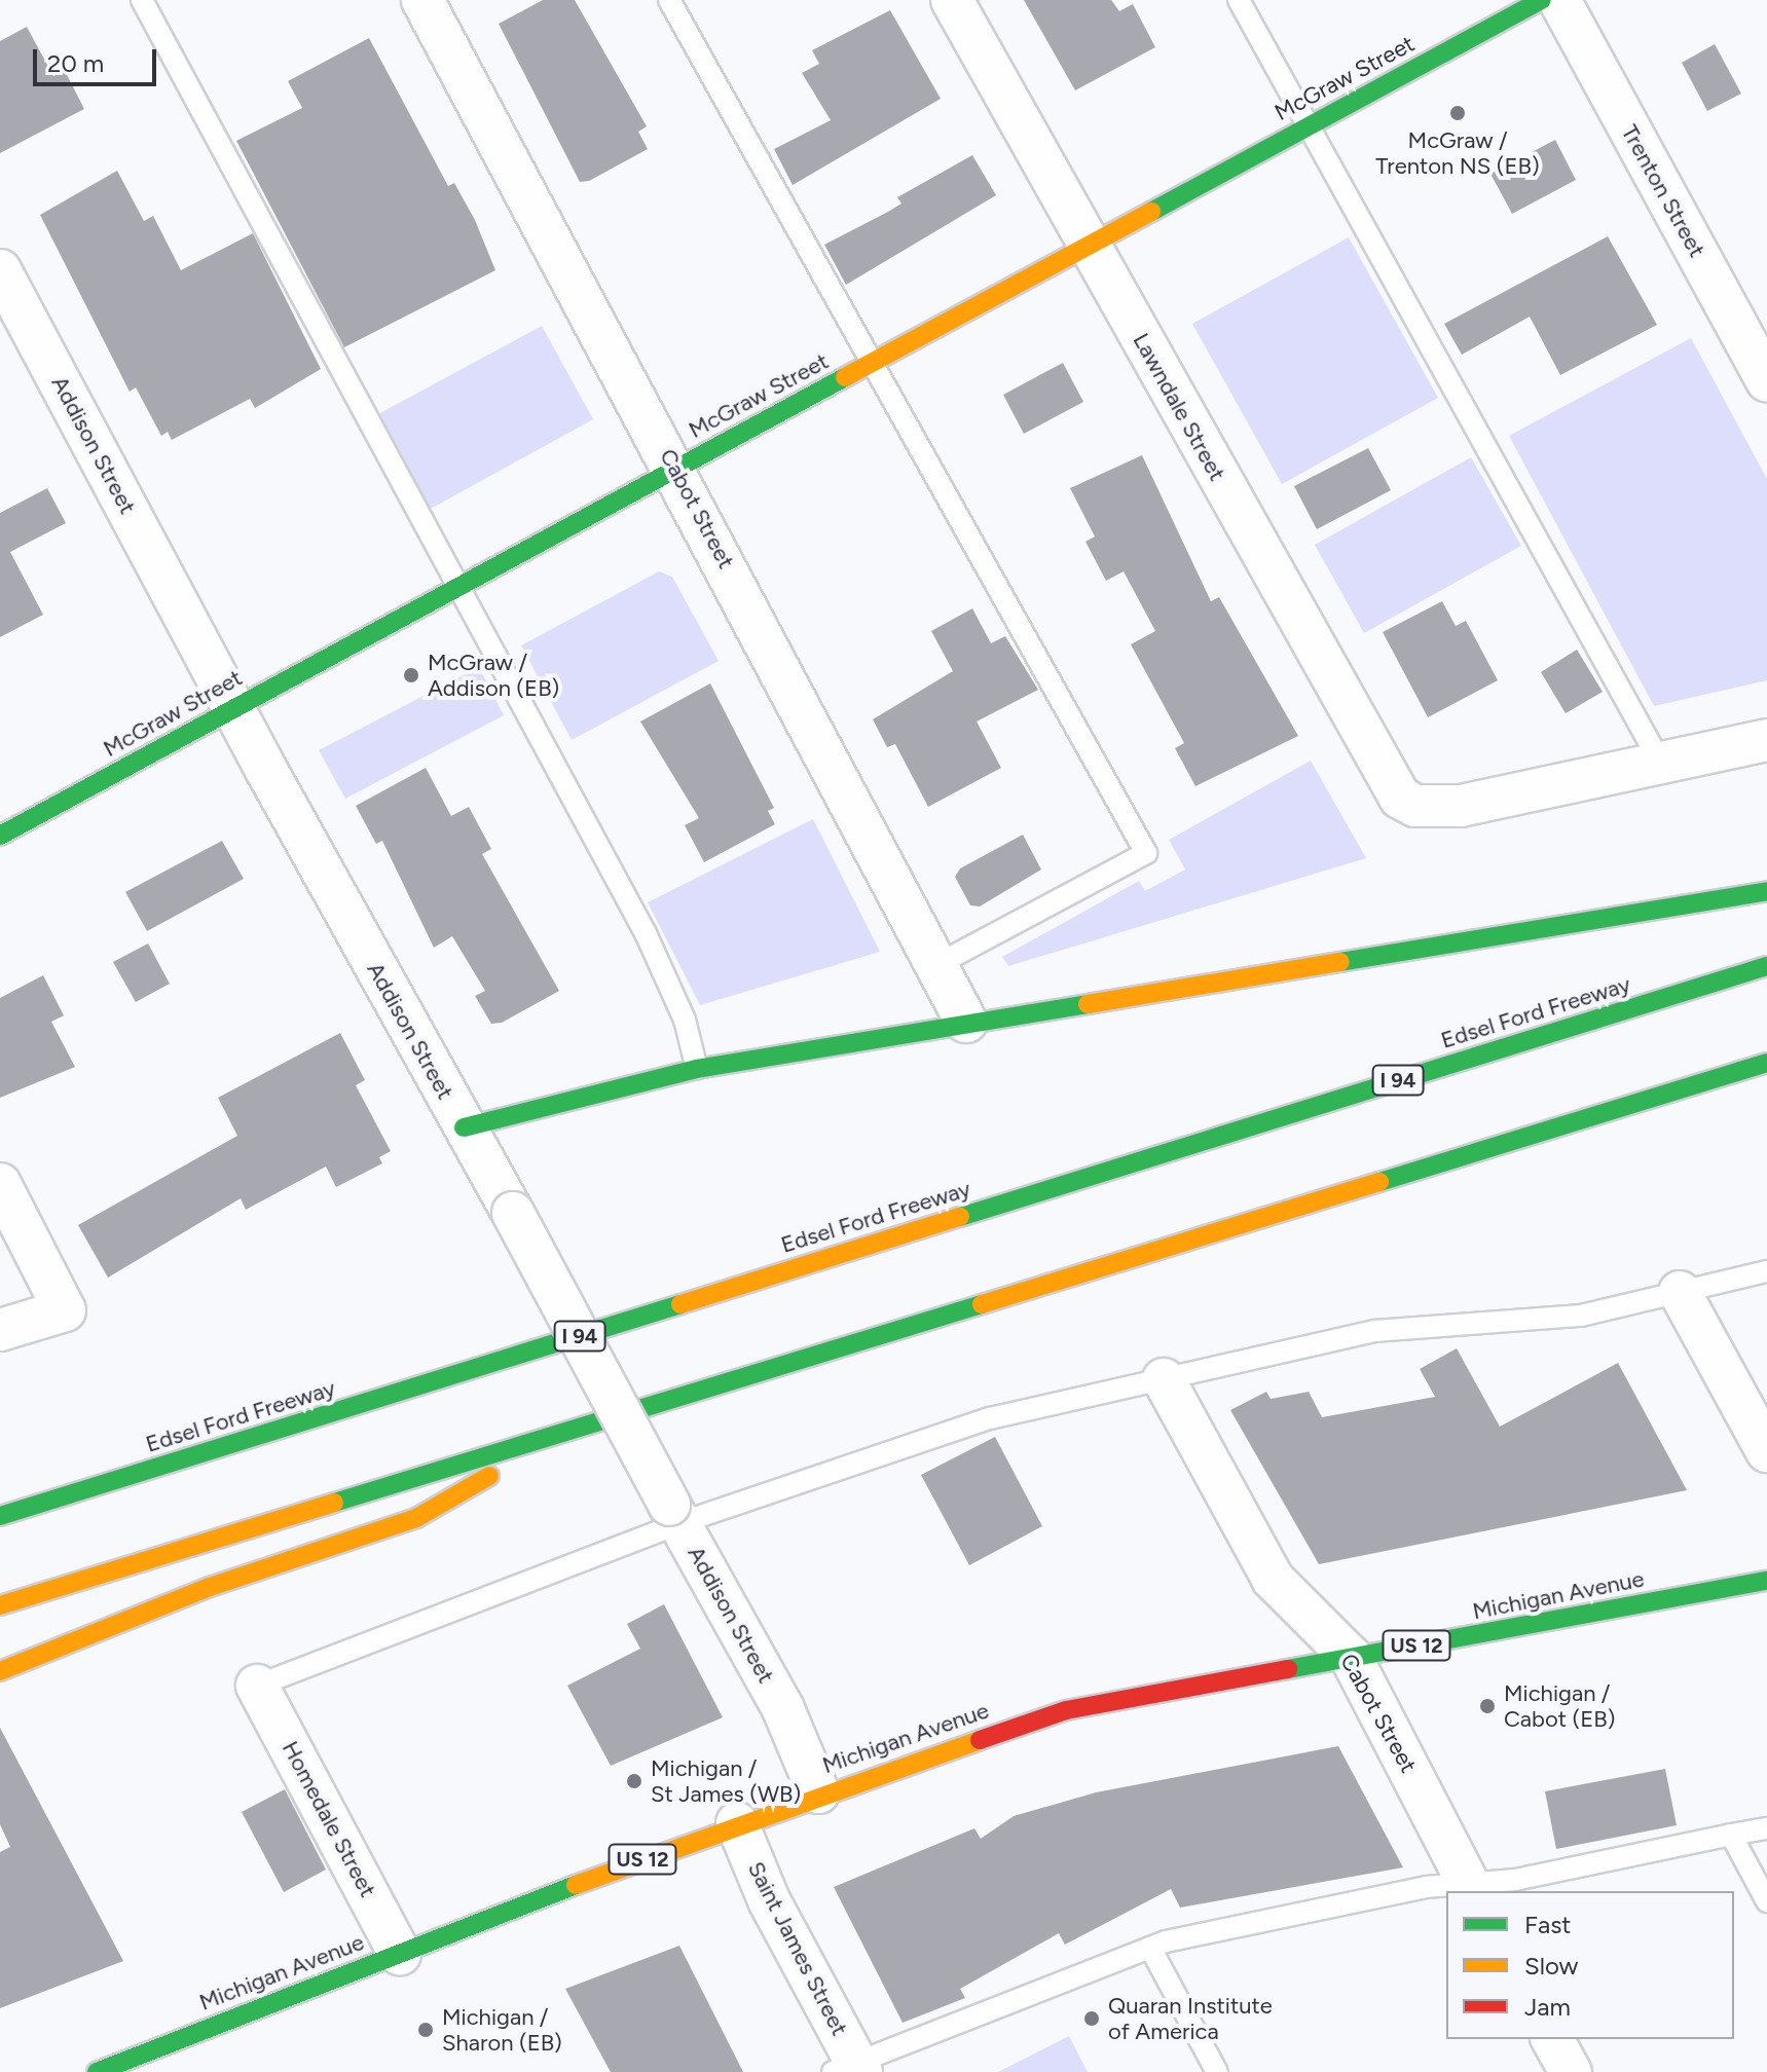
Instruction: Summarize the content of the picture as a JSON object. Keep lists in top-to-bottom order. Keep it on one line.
{"streets":{"main road":["McGraw Street","Edsel Ford Freeway","I 94","Michigan Avenue","US 12"],"street":["Trenton Street","Lawndale Street","Addison Street","Cabot Street","Homedale Street","Saint James Street"]},"crossings":[["McGraw Street","Lawndale Street"],["McGraw Street","Addison Street"],["McGraw Street","Cabot Street"],["Addison Street","Michigan Avenue"],["Cabot Street","Michigan Avenue"],["Michigan Avenue","Homedale Street"],["Michigan Avenue","Saint James Street"]],"places":["McGraw / Trenton NS (EB)","McGraw / Addison (EB)","Michigan / Cabot (EB)","Michigan / St James (WB)","Quaran Institute of America","Michigan / Sharon (EB)"],"legend":["Fast","Slow","Jam"],"scale_bar":"20 m"}
